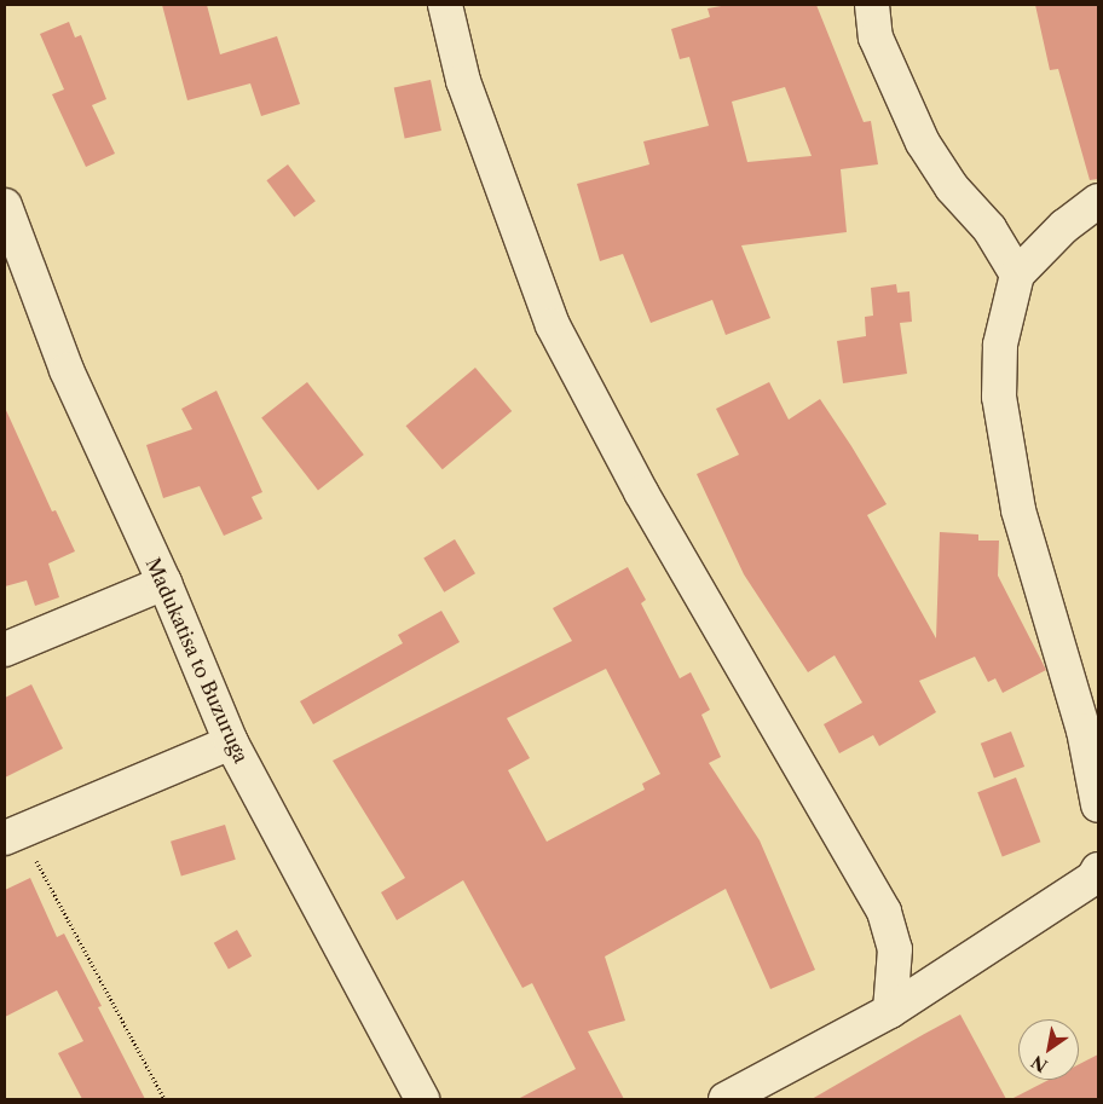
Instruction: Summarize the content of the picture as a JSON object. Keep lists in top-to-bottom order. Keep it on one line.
{"streets":{"street":["Madukatisa to Buzuruga"]},"north":"bottom left"}
